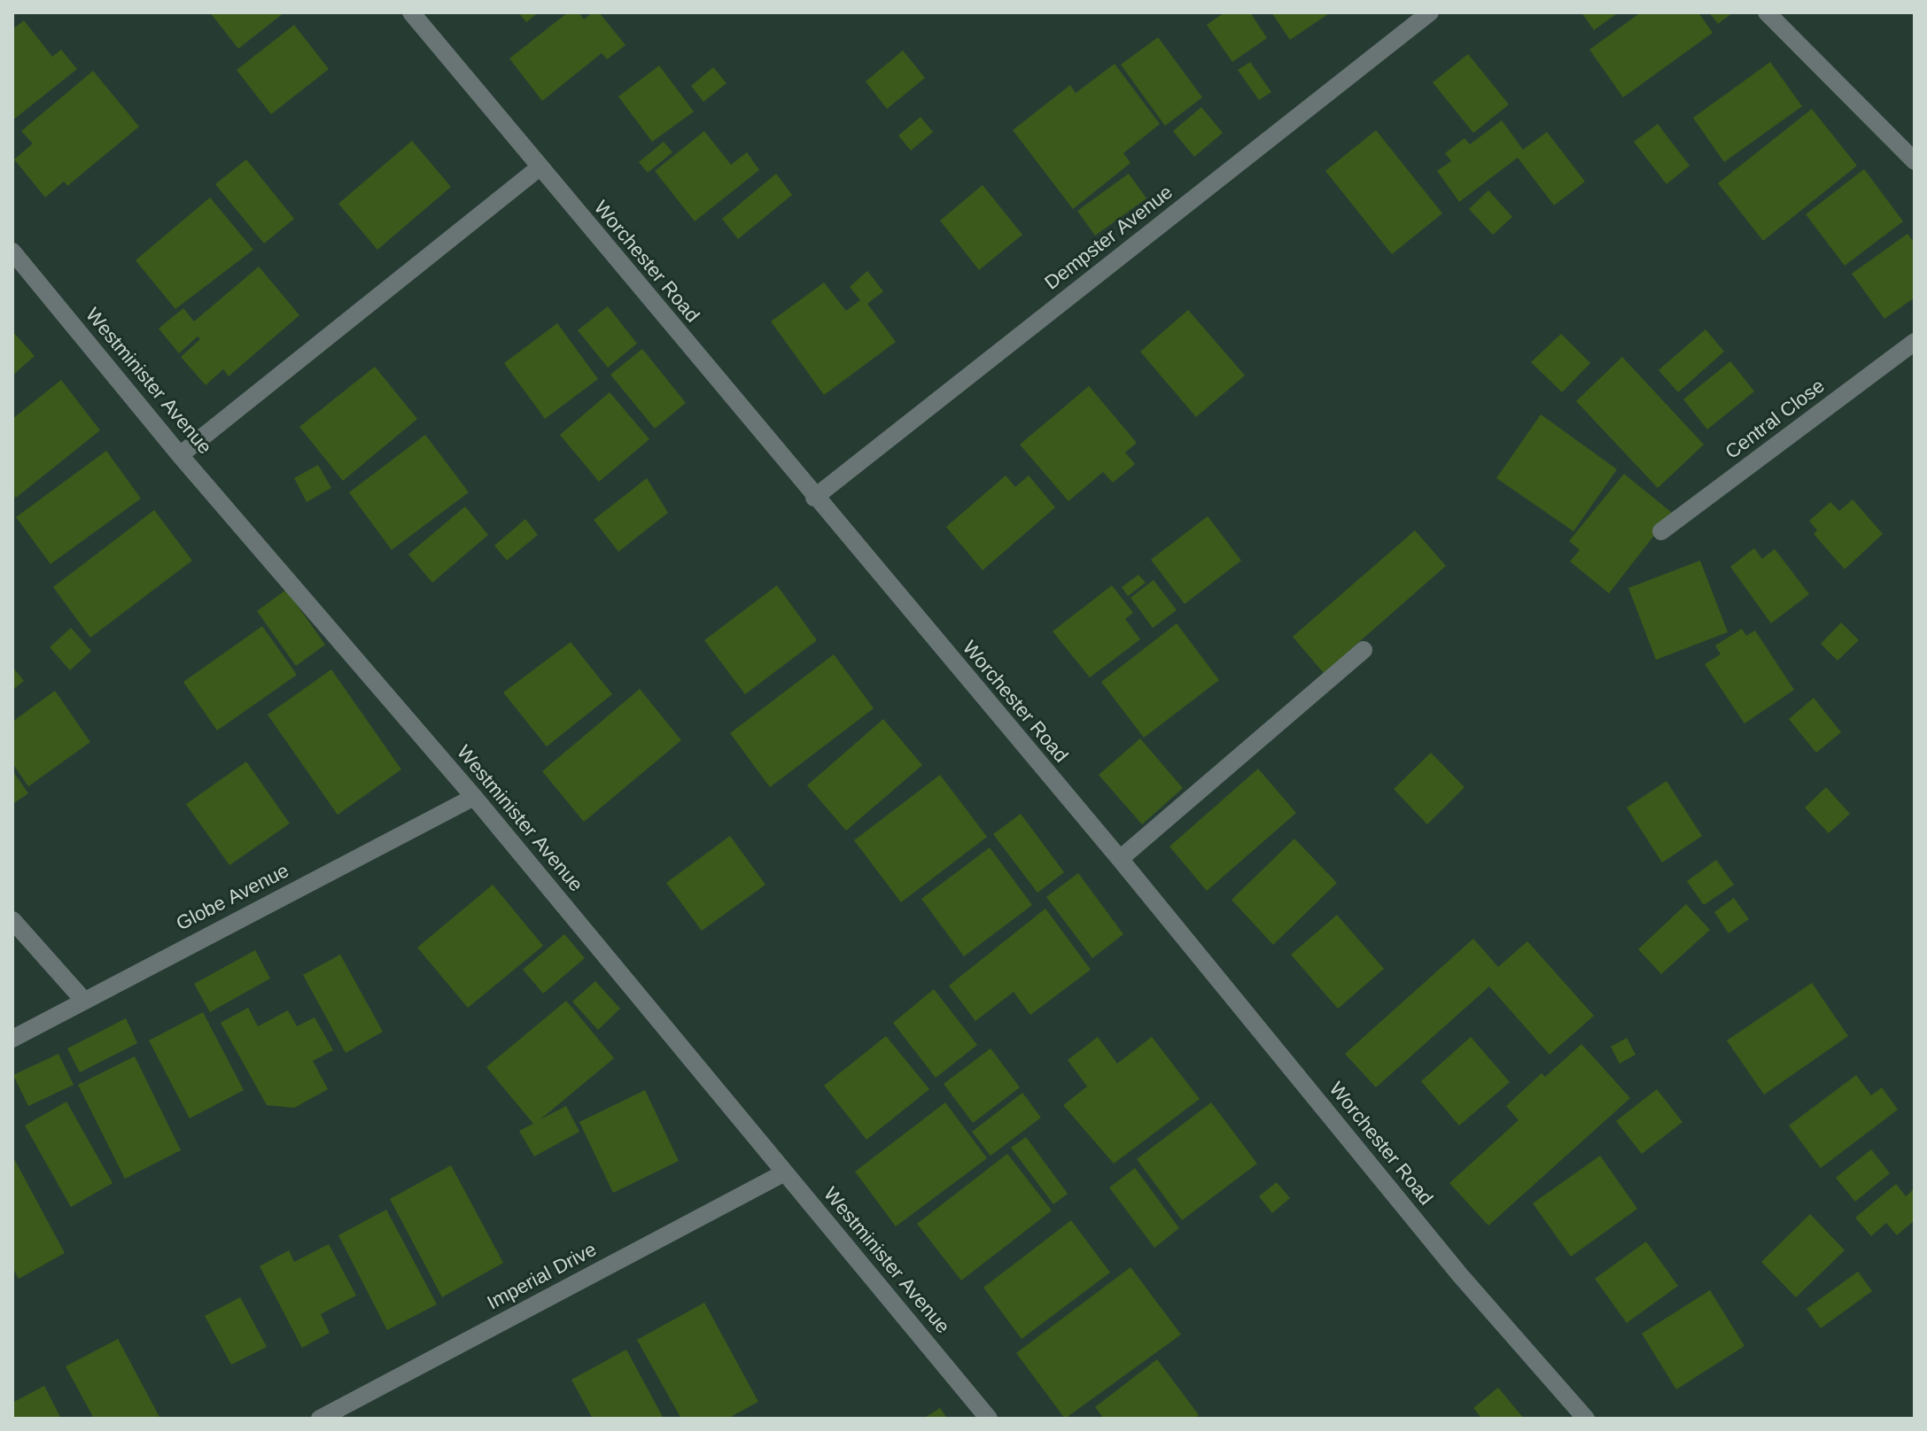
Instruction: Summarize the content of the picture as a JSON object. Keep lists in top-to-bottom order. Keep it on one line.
{"streets":{"street":["Dempster Avenue","Worchester Road","Westminister Avenue","Central Close","Globe Avenue","Imperial Drive"]},"crossings":[["Dempster Avenue","Worchester Road"],["Westminister Avenue","Globe Avenue"],["Westminister Avenue","Imperial Drive"]]}
